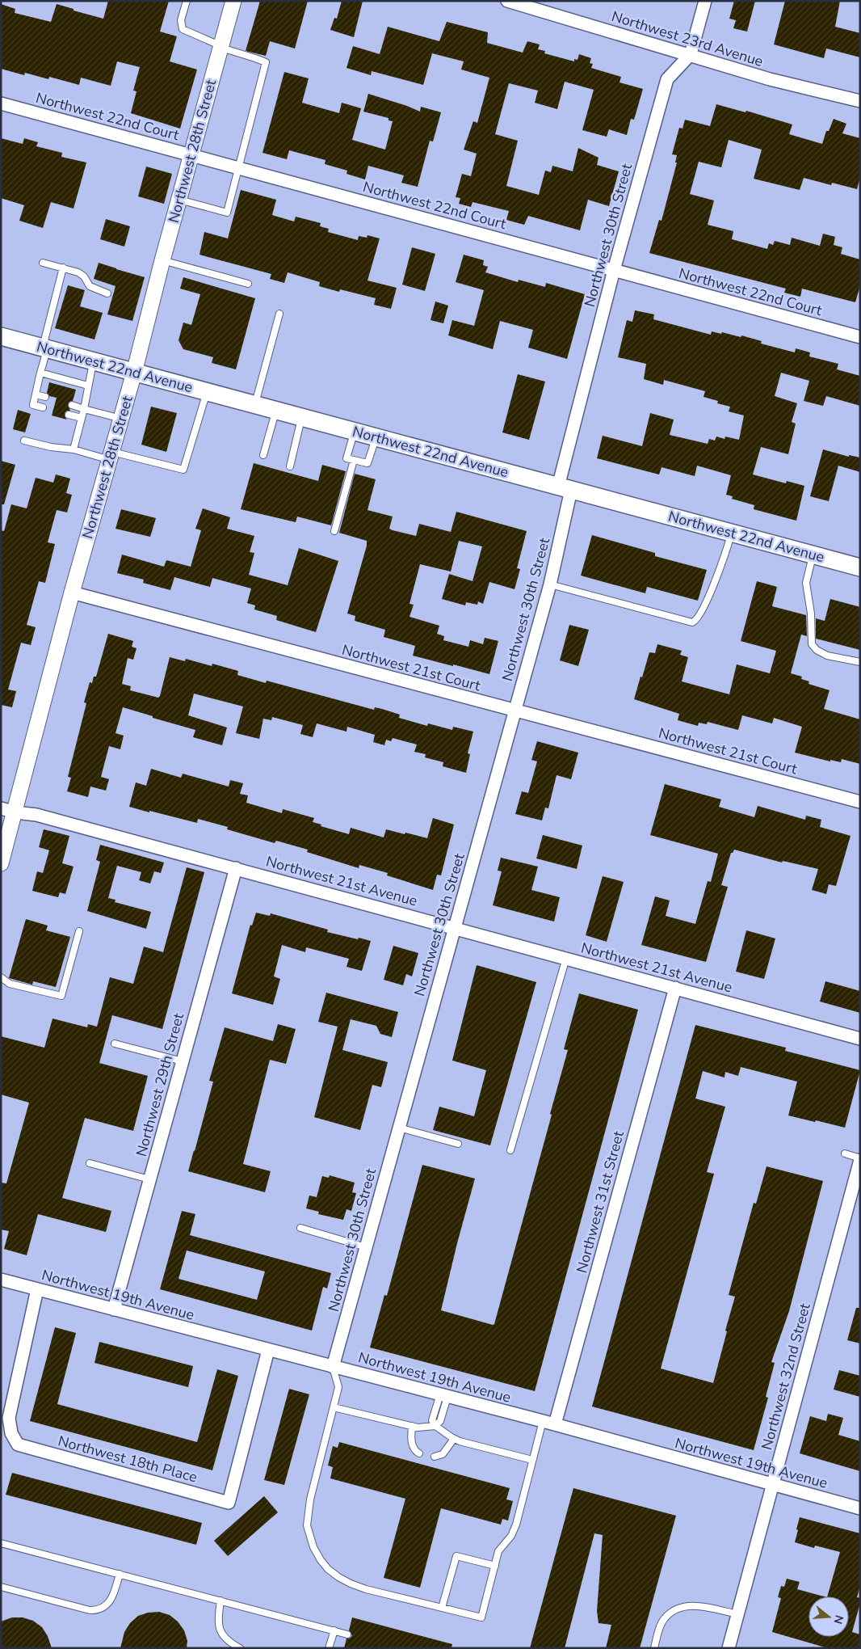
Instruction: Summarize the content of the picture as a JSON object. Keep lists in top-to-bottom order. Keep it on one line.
{"streets":{"main road":["Northwest 22nd Avenue"],"street":["Northwest 23rd Avenue","Northwest 22nd Court","Northwest 28th Street","Northwest 30th Street","Northwest 21st Court","Northwest 21st Avenue","Northwest 29th Street","Northwest 31st Street","Northwest 19th Avenue","Northwest 32nd Street","Northwest 18th Place"]},"crossings":[["Northwest 23rd Avenue","Northwest 30th Street"],["Northwest 22nd Court","Northwest 28th Street"],["Northwest 22nd Court","Northwest 30th Street"],["Northwest 28th Street","Northwest 22nd Avenue"],["Northwest 28th Street","Northwest 21st Court"],["Northwest 28th Street","Northwest 21st Avenue"],["Northwest 30th Street","Northwest 22nd Avenue"],["Northwest 30th Street","Northwest 21st Court"],["Northwest 30th Street","Northwest 21st Avenue"],["Northwest 30th Street","Northwest 19th Avenue"],["Northwest 21st Avenue","Northwest 29th Street"],["Northwest 21st Avenue","Northwest 31st Street"],["Northwest 29th Street","Northwest 19th Avenue"],["Northwest 31st Street","Northwest 19th Avenue"],["Northwest 19th Avenue","Northwest 32nd Street"],["Northwest 19th Avenue","Northwest 18th Place"]],"north":"right"}
